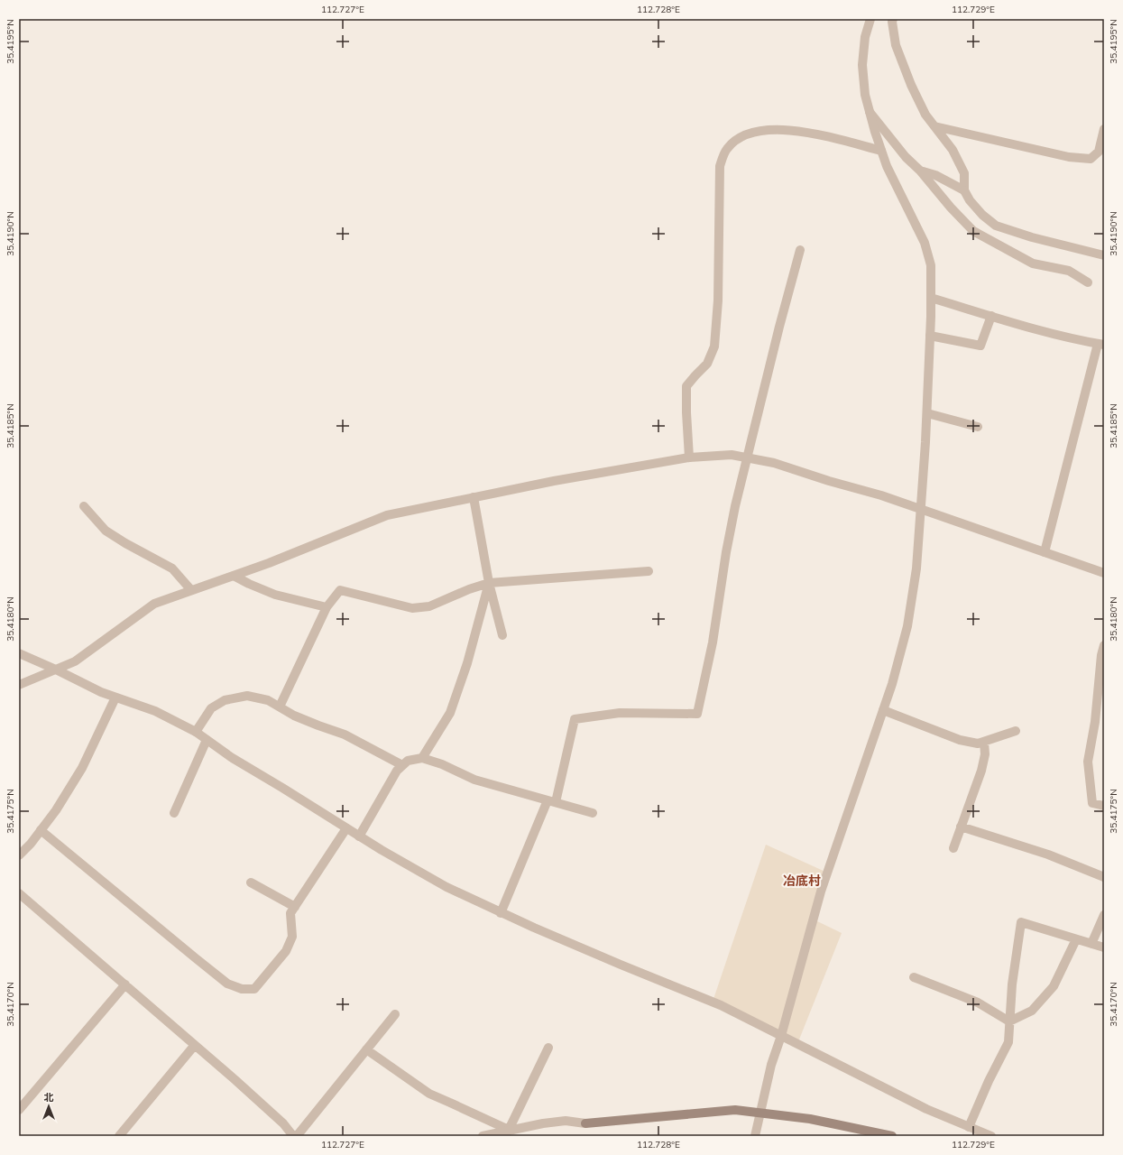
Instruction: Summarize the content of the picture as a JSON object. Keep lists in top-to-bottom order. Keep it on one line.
{"districts":["冶底村"],"north":"top","coordinates":["112.727°E","112.728°E","112.729°E","35.4195°N","35.4190°N","35.4185°N","35.4180°N","35.4175°N","35.4170°N"]}
